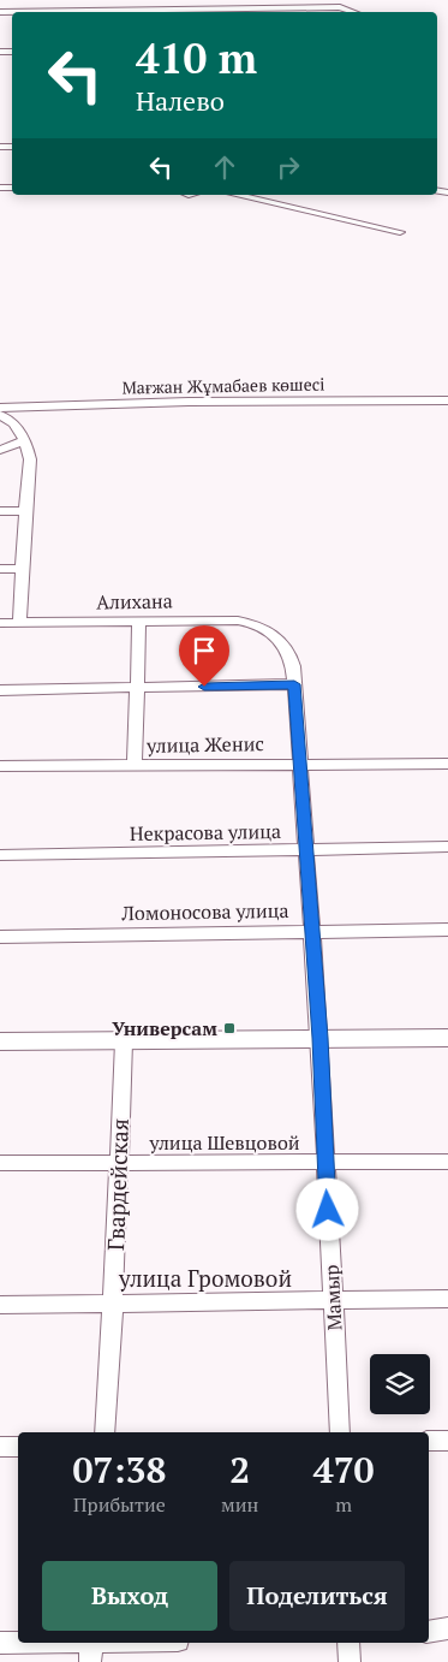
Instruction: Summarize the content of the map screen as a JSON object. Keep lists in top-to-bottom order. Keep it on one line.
{"streets":{"street":["Мағжан Жұмабаев көшесі","Алихана","улица Женис","Некрасова улица","Ломоносова улица","улица Шевцовой","Гвардейская","улица Громовой","Мамыр"]},"crossings":[["Алихана","Мамыр"],["улица Женис","Мамыр"],["Некрасова улица","Мамыр"],["Ломоносова улица","Мамыр"],["улица Шевцовой","Гвардейская"],["улица Шевцовой","Мамыр"],["Гвардейская","улица Громовой"],["улица Громовой","Мамыр"]],"places":{"transit":["Универсам"]},"page":{"turn":["410 m","Налево"],"eta":["07:38","Прибытие","2","мин","470","m"],"buttons":["Выход","Поделиться"]}}
